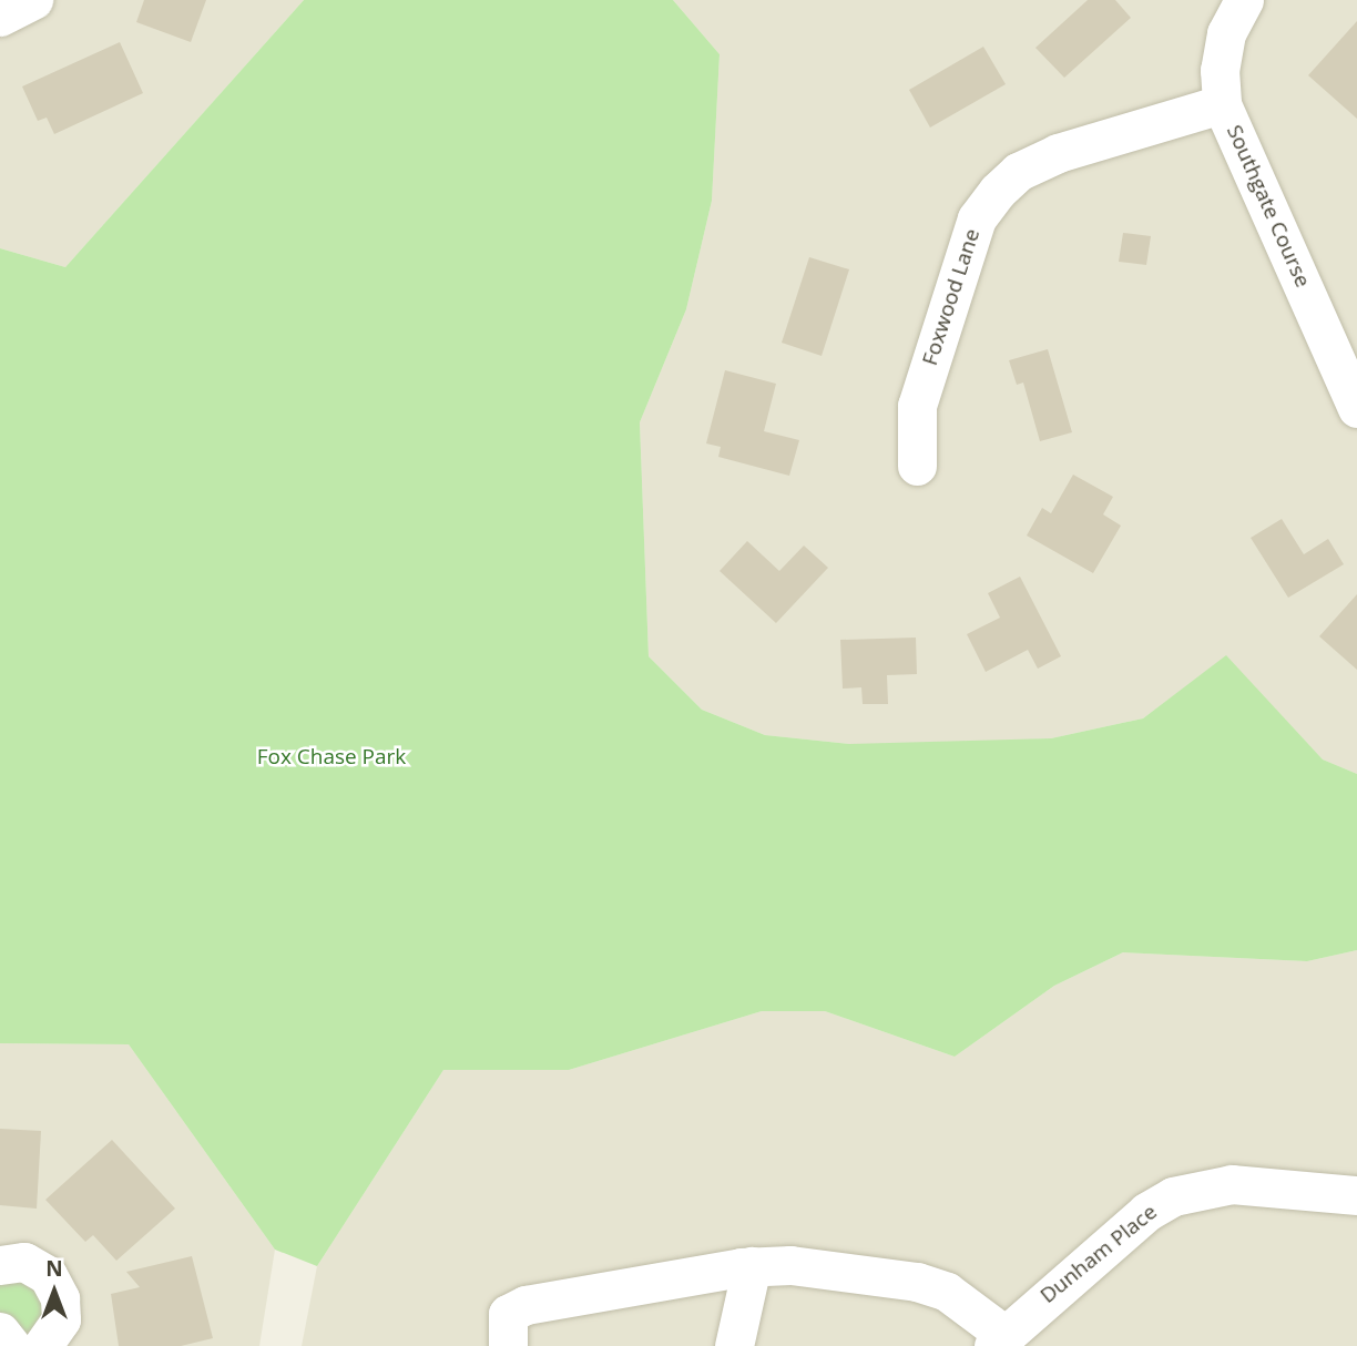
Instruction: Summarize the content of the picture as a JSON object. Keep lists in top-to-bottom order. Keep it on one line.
{"streets":{"street":["Southgate Course","Foxwood Lane","Dunham Place"]},"crossings":[["Southgate Course","Foxwood Lane"]],"parks":["Fox Chase Park"],"north":"top"}
